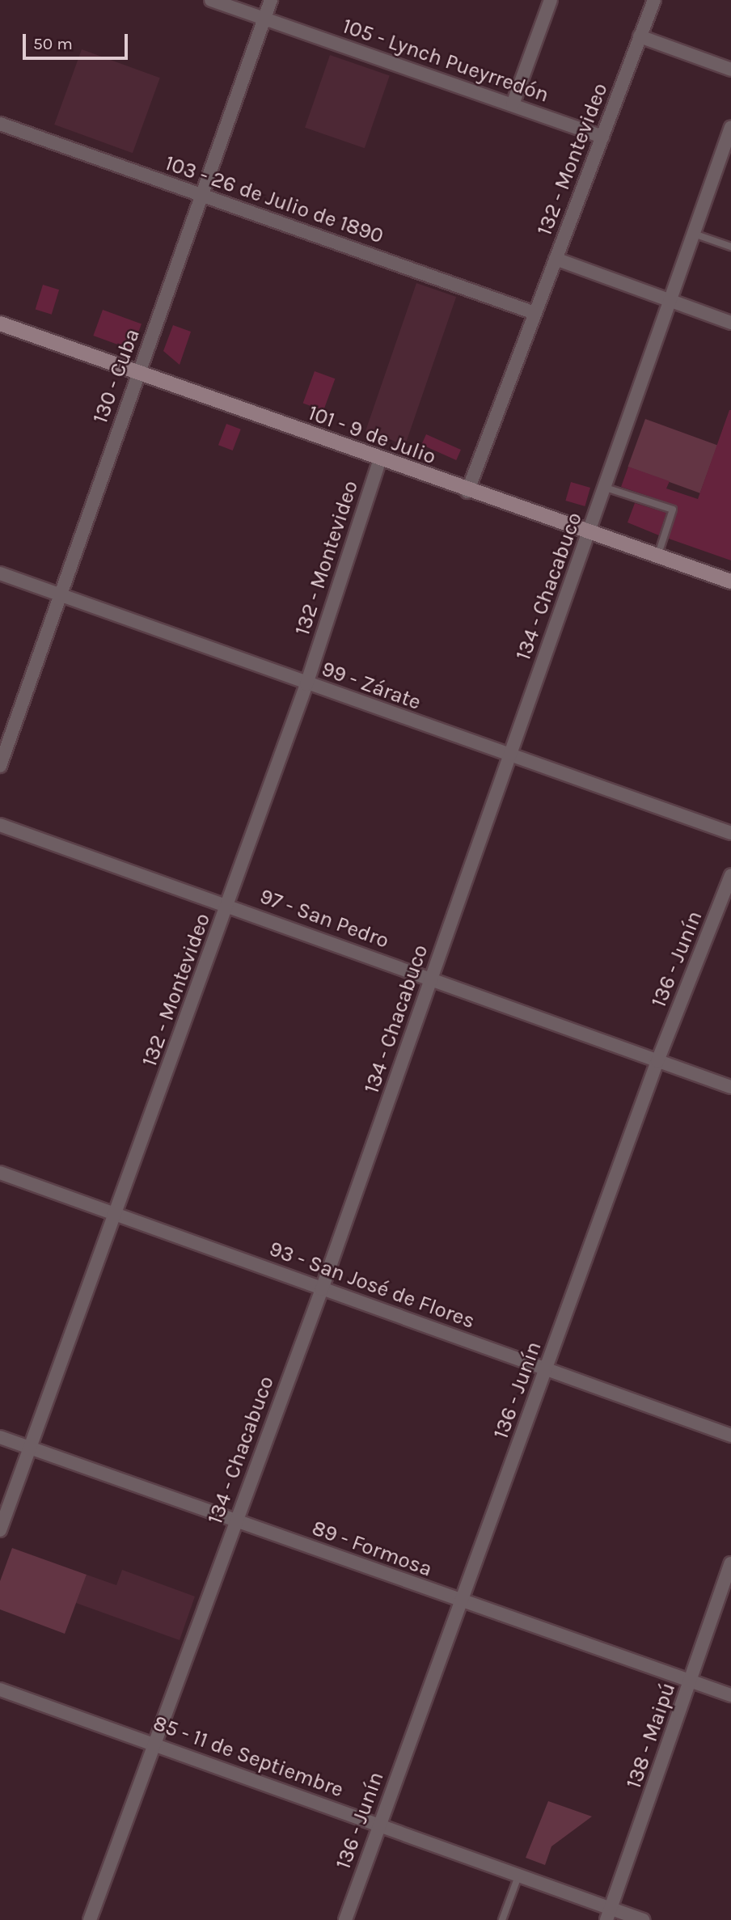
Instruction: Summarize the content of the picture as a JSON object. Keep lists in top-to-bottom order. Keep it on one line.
{"streets":{"street":["105 - Lynch Pueyrredón","132 - Montevideo","103 - 26 de Julio de 1890","130 - Cuba","101 - 9 de Julio","134 - Chacabuco","99 - Zárate","97 - San Pedro","136 - Junín","93 - San José de Flores","89 - Formosa","138 - Maipú","85 - 11 de Septiembre"]},"crossings":[["105 - Lynch Pueyrredón","132 - Montevideo"],["105 - Lynch Pueyrredón","130 - Cuba"],["132 - Montevideo","103 - 26 de Julio de 1890"],["132 - Montevideo","101 - 9 de Julio"],["132 - Montevideo","99 - Zárate"],["132 - Montevideo","97 - San Pedro"],["132 - Montevideo","93 - San José de Flores"],["132 - Montevideo","89 - Formosa"],["103 - 26 de Julio de 1890","130 - Cuba"],["130 - Cuba","101 - 9 de Julio"],["130 - Cuba","99 - Zárate"],["101 - 9 de Julio","134 - Chacabuco"],["134 - Chacabuco","99 - Zárate"],["134 - Chacabuco","97 - San Pedro"],["134 - Chacabuco","93 - San José de Flores"],["134 - Chacabuco","89 - Formosa"],["134 - Chacabuco","85 - 11 de Septiembre"],["97 - San Pedro","136 - Junín"],["136 - Junín","93 - San José de Flores"],["136 - Junín","89 - Formosa"],["136 - Junín","85 - 11 de Septiembre"],["89 - Formosa","138 - Maipú"],["138 - Maipú","85 - 11 de Septiembre"]],"scale_bar":"50 m"}
